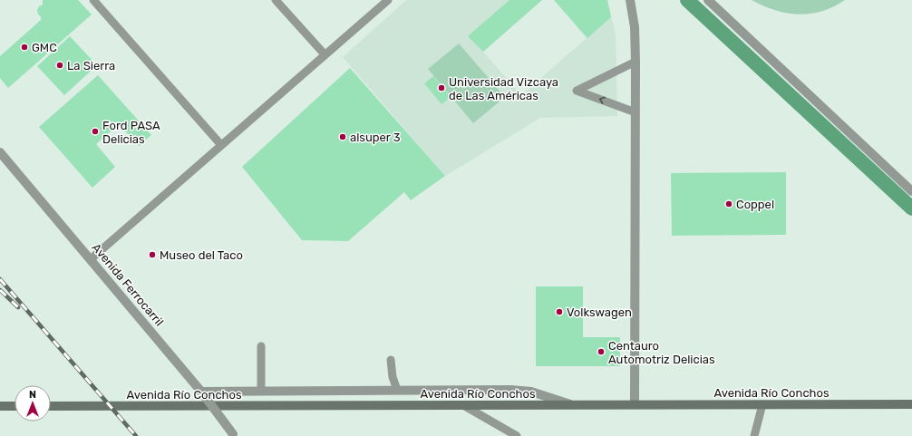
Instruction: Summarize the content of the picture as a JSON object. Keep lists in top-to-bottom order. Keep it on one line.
{"streets":{"main road":["Avenida Río Conchos"],"street":["Avenida Ferrocarril"]},"places":["GMC","La Sierra","Universidad Vizcaya de Las Américas","Ford PASA Delicias","alsuper 3","Coppel","Museo del Taco","Volkswagen","Centauro Automotriz Delicias"],"north":"top"}
